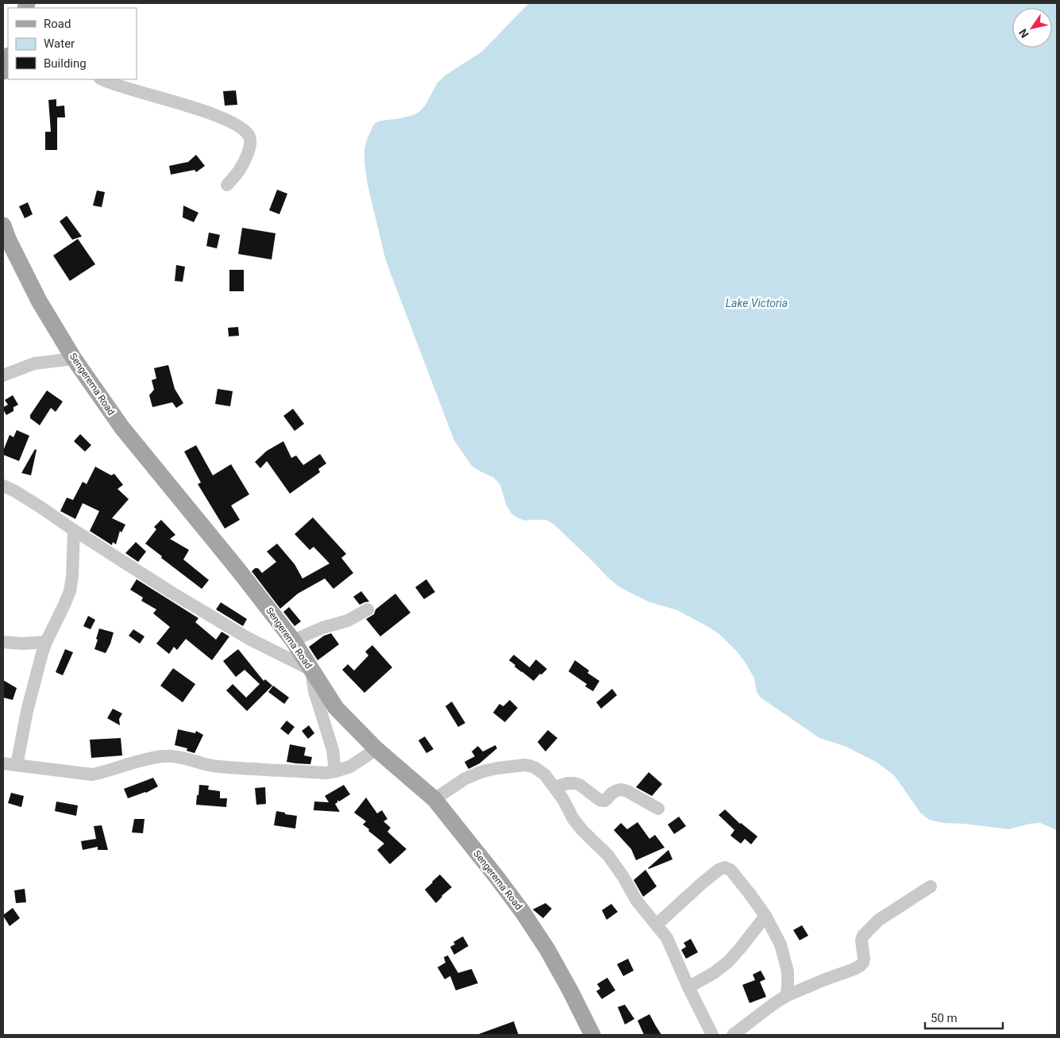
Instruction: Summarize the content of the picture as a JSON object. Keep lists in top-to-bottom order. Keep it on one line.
{"streets":{"main road":["Sengerema Road"]},"water":["Lake Victoria"],"legend":["Road","Water","Building"],"scale_bar":"50 m","north":"bottom left"}
